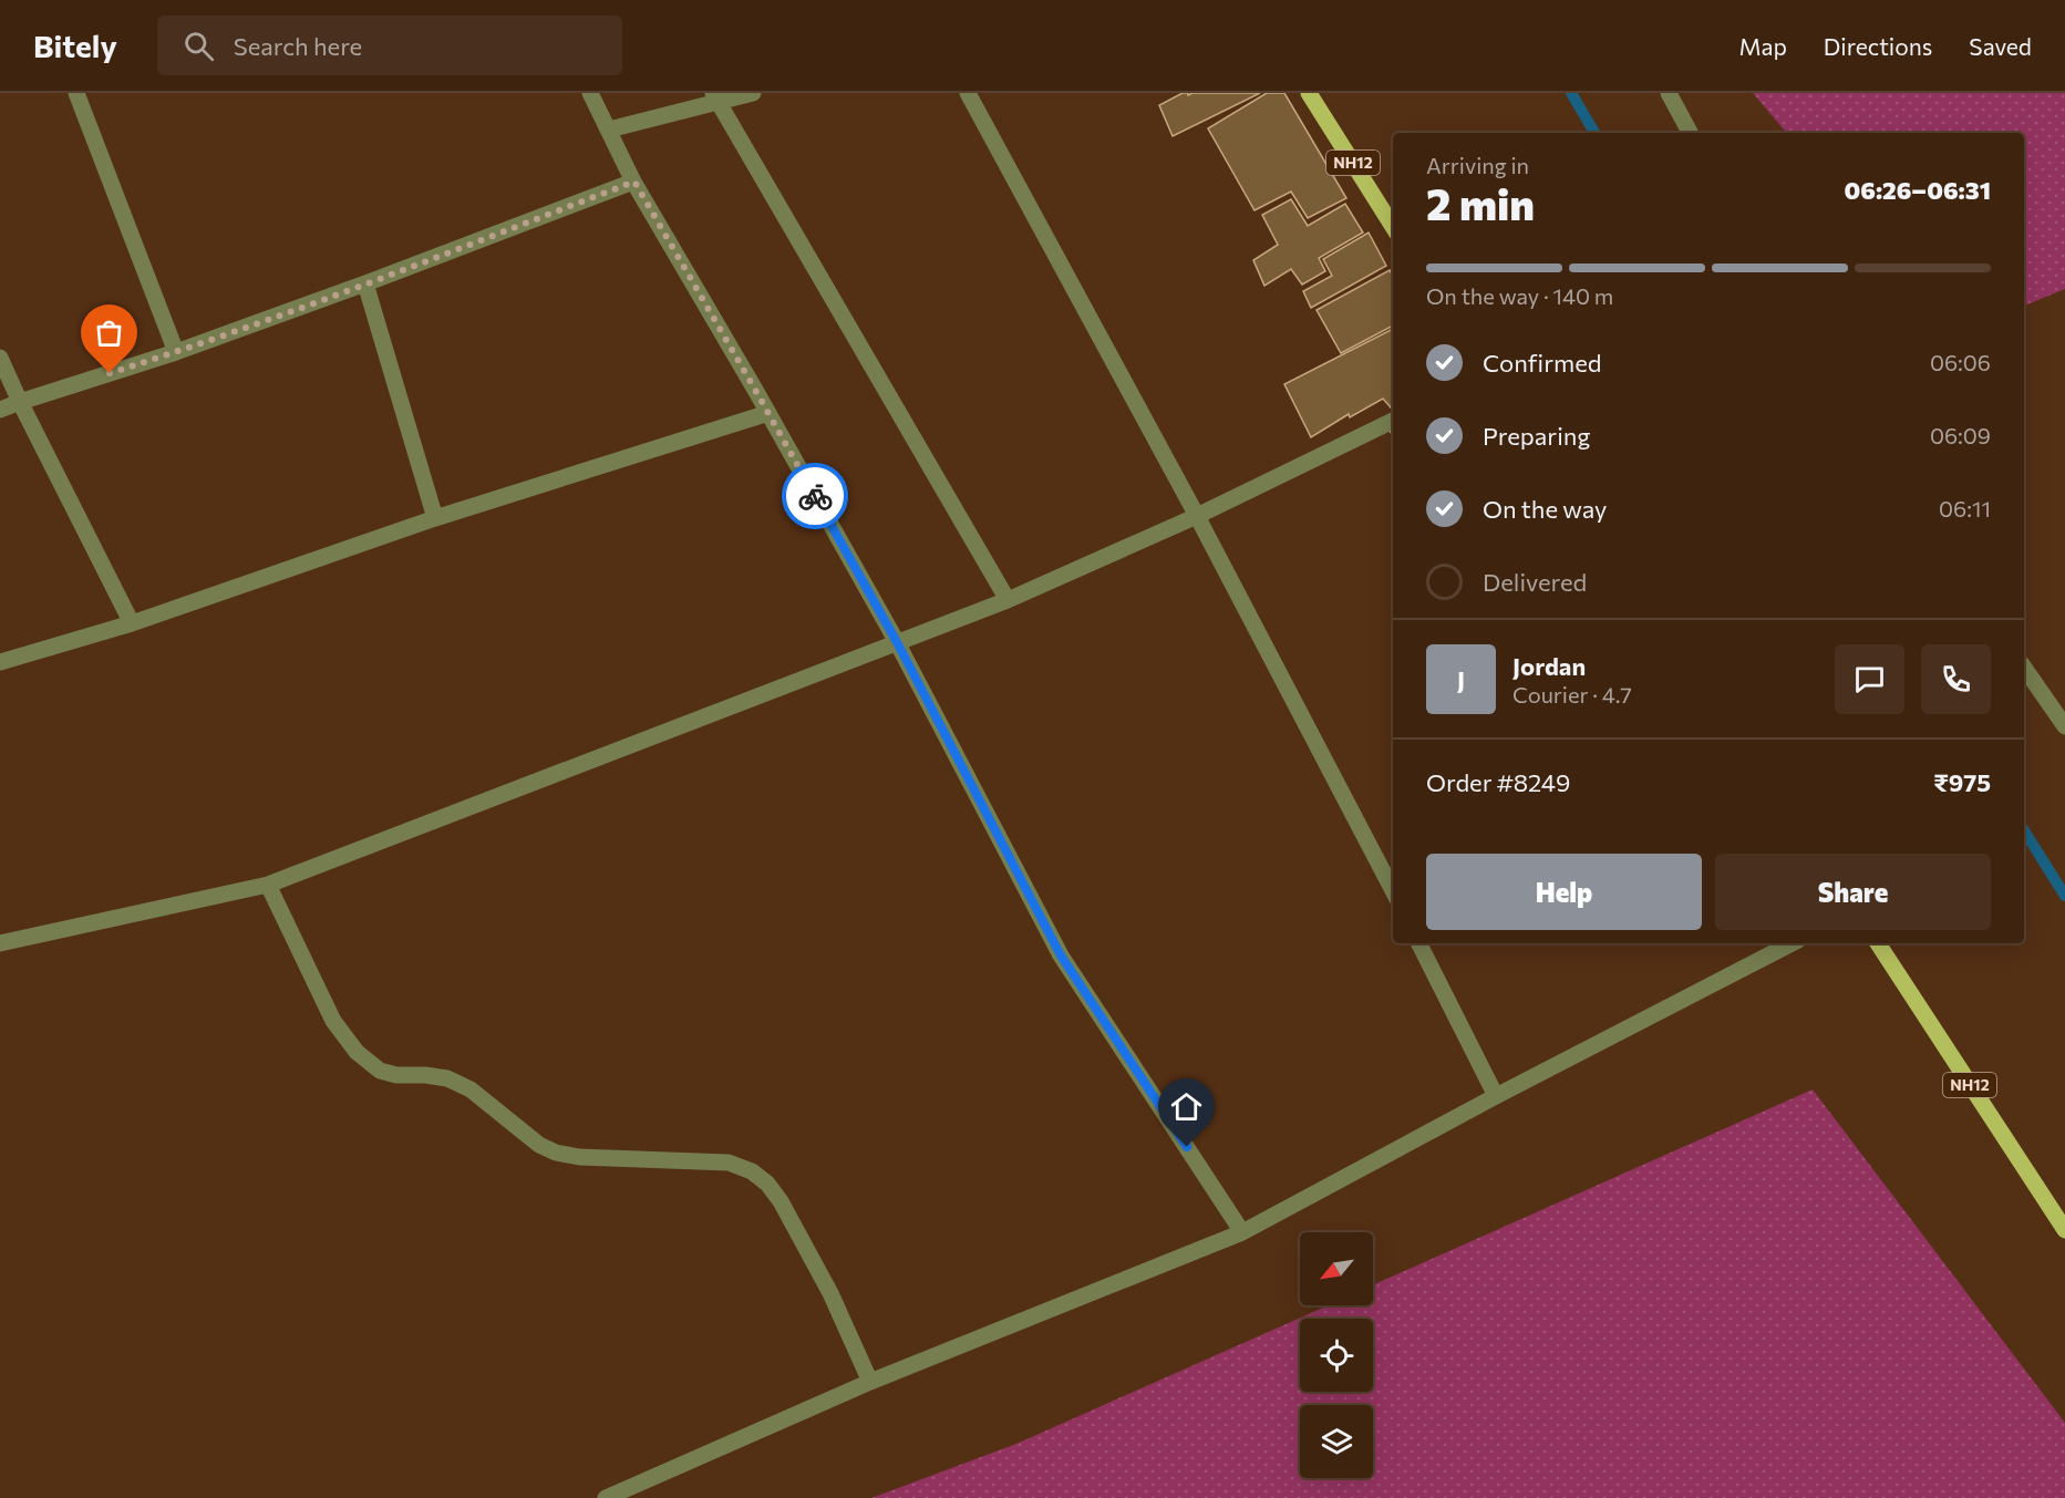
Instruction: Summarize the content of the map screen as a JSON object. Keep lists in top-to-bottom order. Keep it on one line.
{"streets":{"main road":["NH12"]},"north":"bottom left","page":{"header":"Bitely","search":"Search here","nav":["Map","Directions","Saved"],"heading":["2 min","Arriving in","06:26–06:31"],"panel":["Jordan","Courier · 4.7","Order #8249","₹975"],"bar":"On the way · 140 m","list":[["Confirmed","06:06"],["Preparing","06:09"],["On the way","06:11"],"Delivered"],"round":"J","buttons":["Help","Share"]}}
